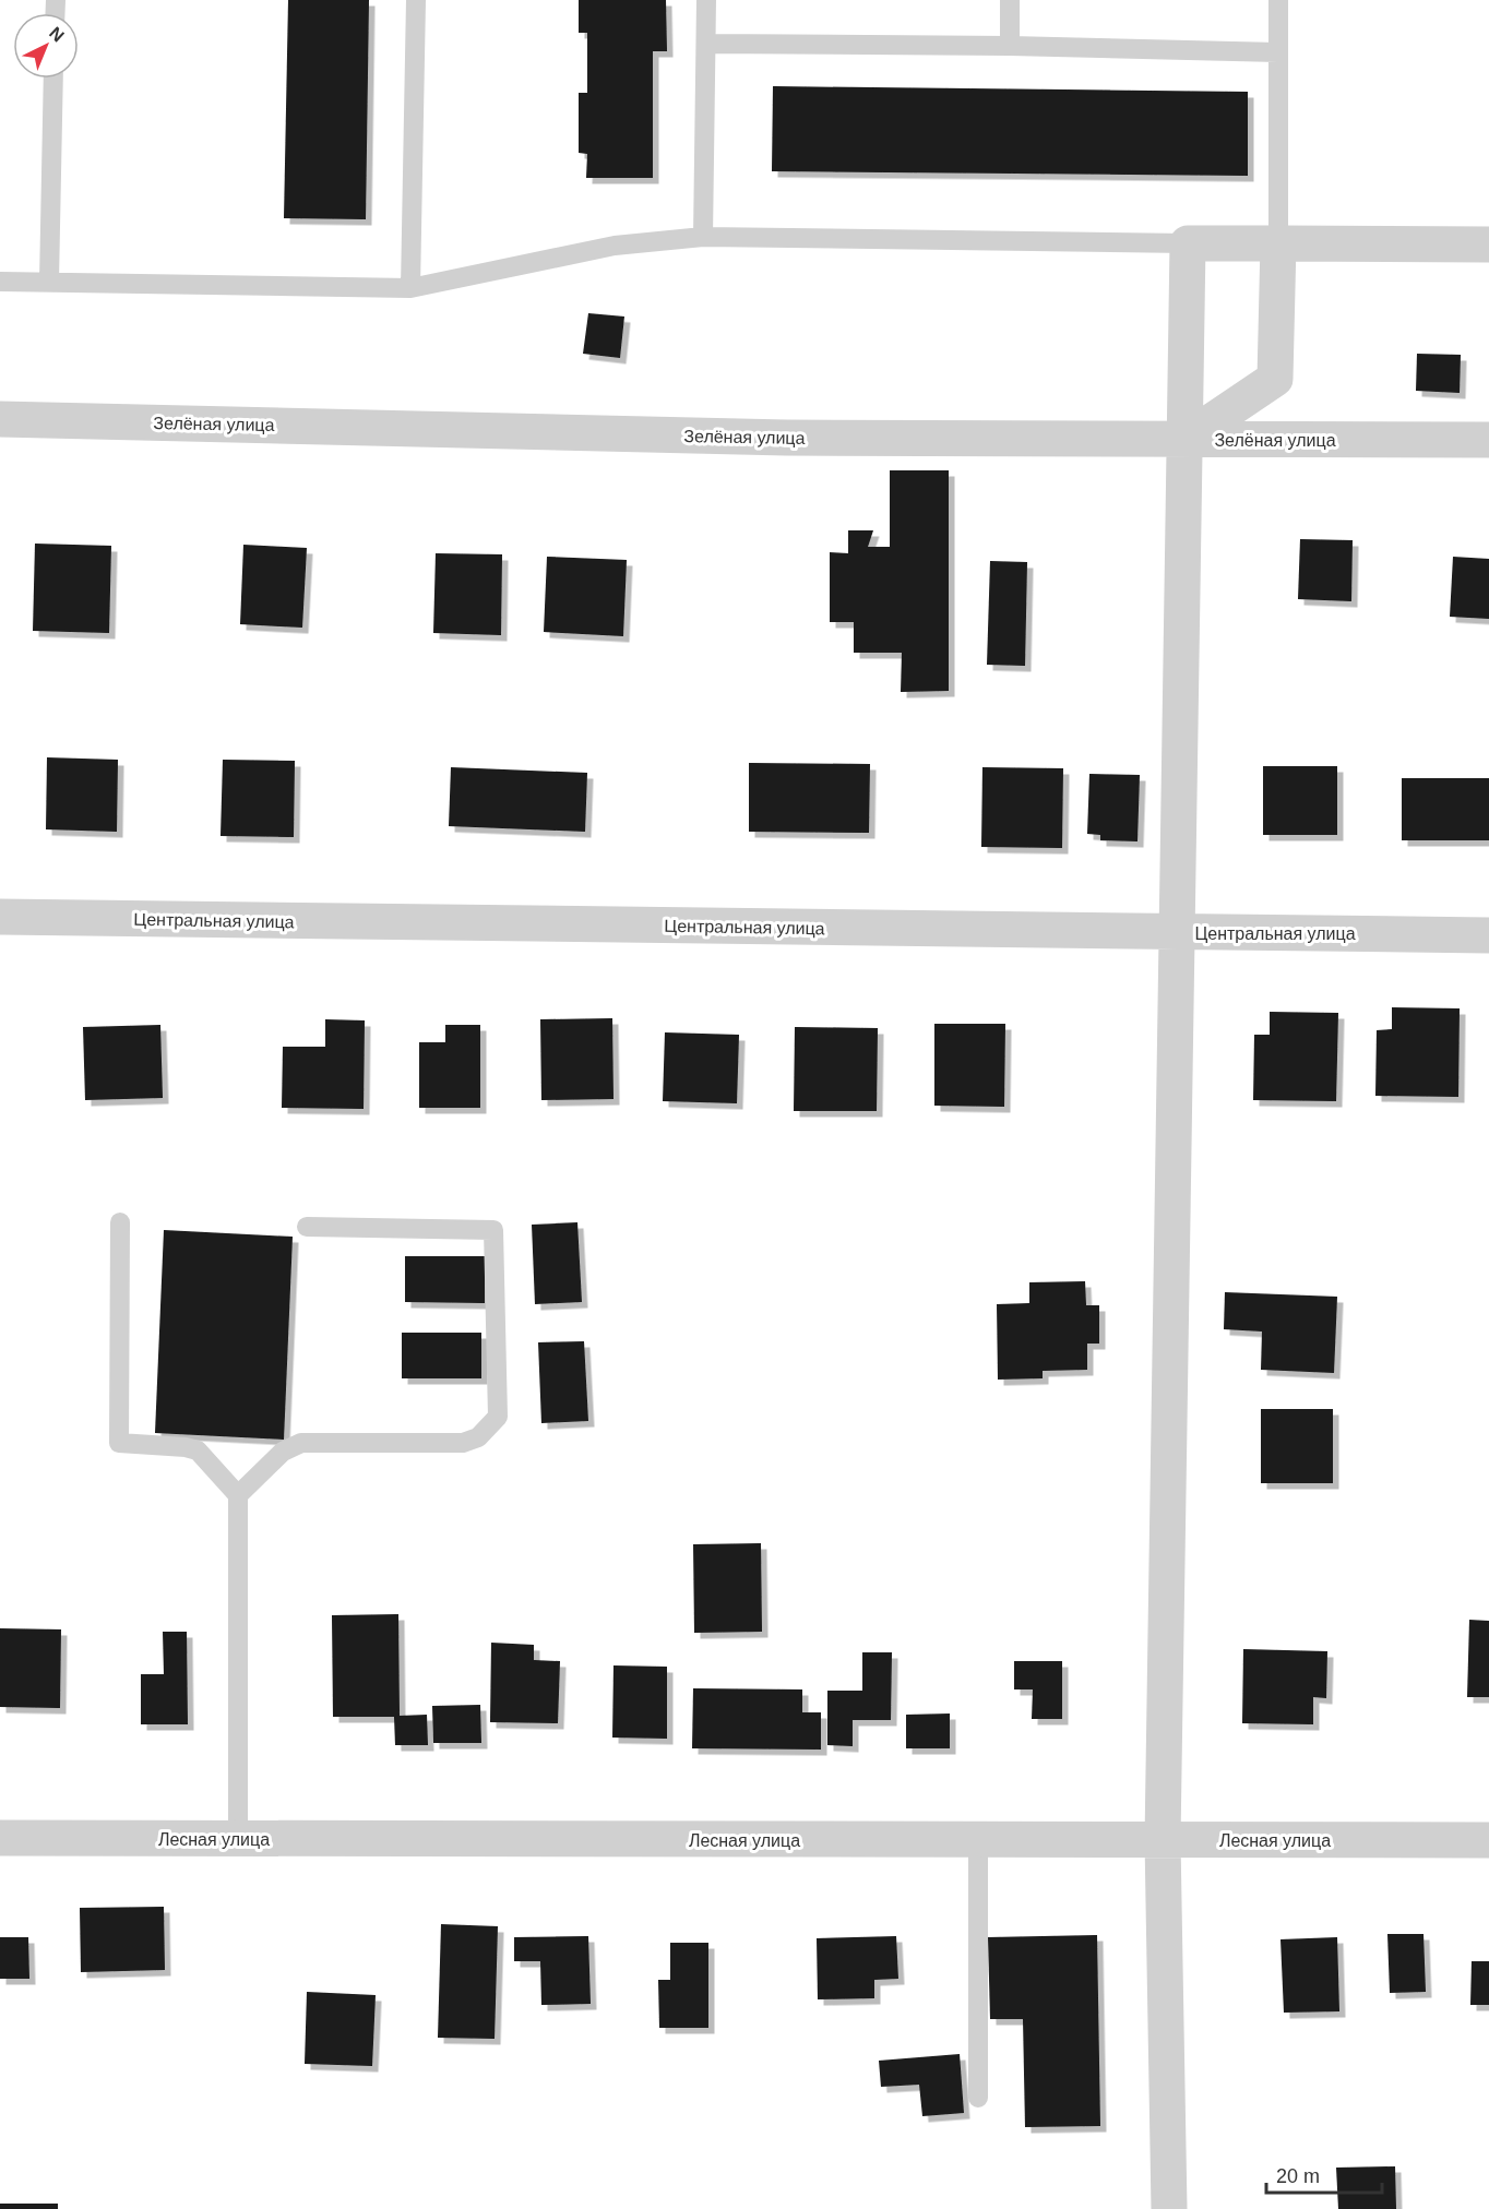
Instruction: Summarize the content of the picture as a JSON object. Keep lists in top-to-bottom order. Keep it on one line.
{"streets":{"street":["Зелёная улица","Центральная улица","Лесная улица"]},"scale_bar":"20 m","north":"top right"}
